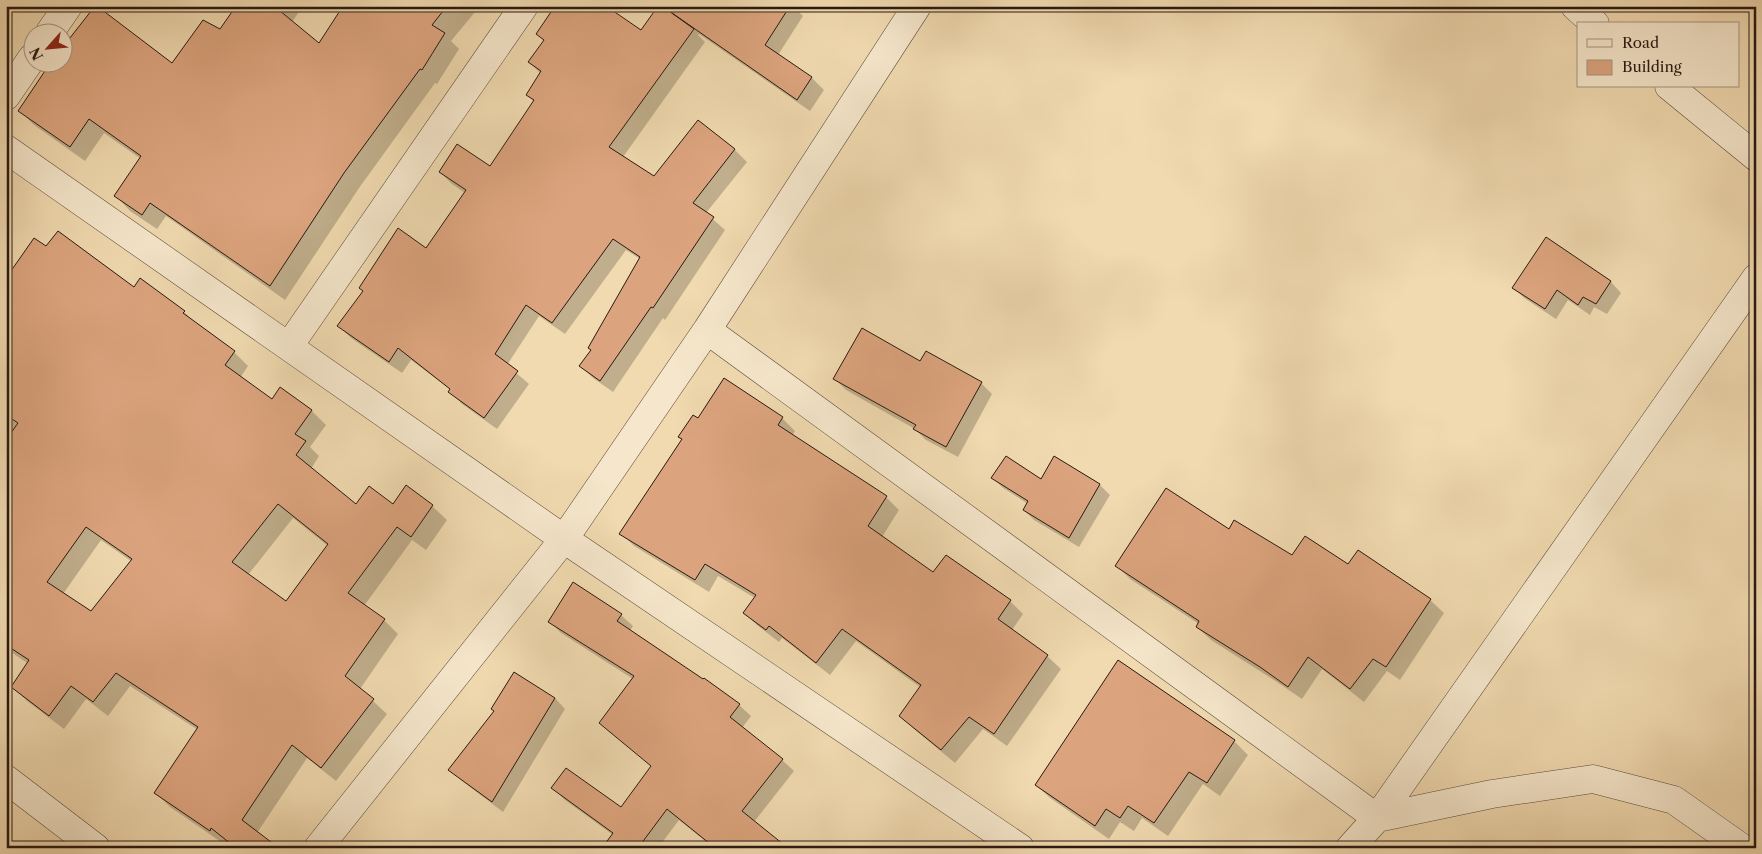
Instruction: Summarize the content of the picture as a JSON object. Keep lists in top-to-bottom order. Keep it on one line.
{"legend":["Road","Building"],"north":"bottom left"}
